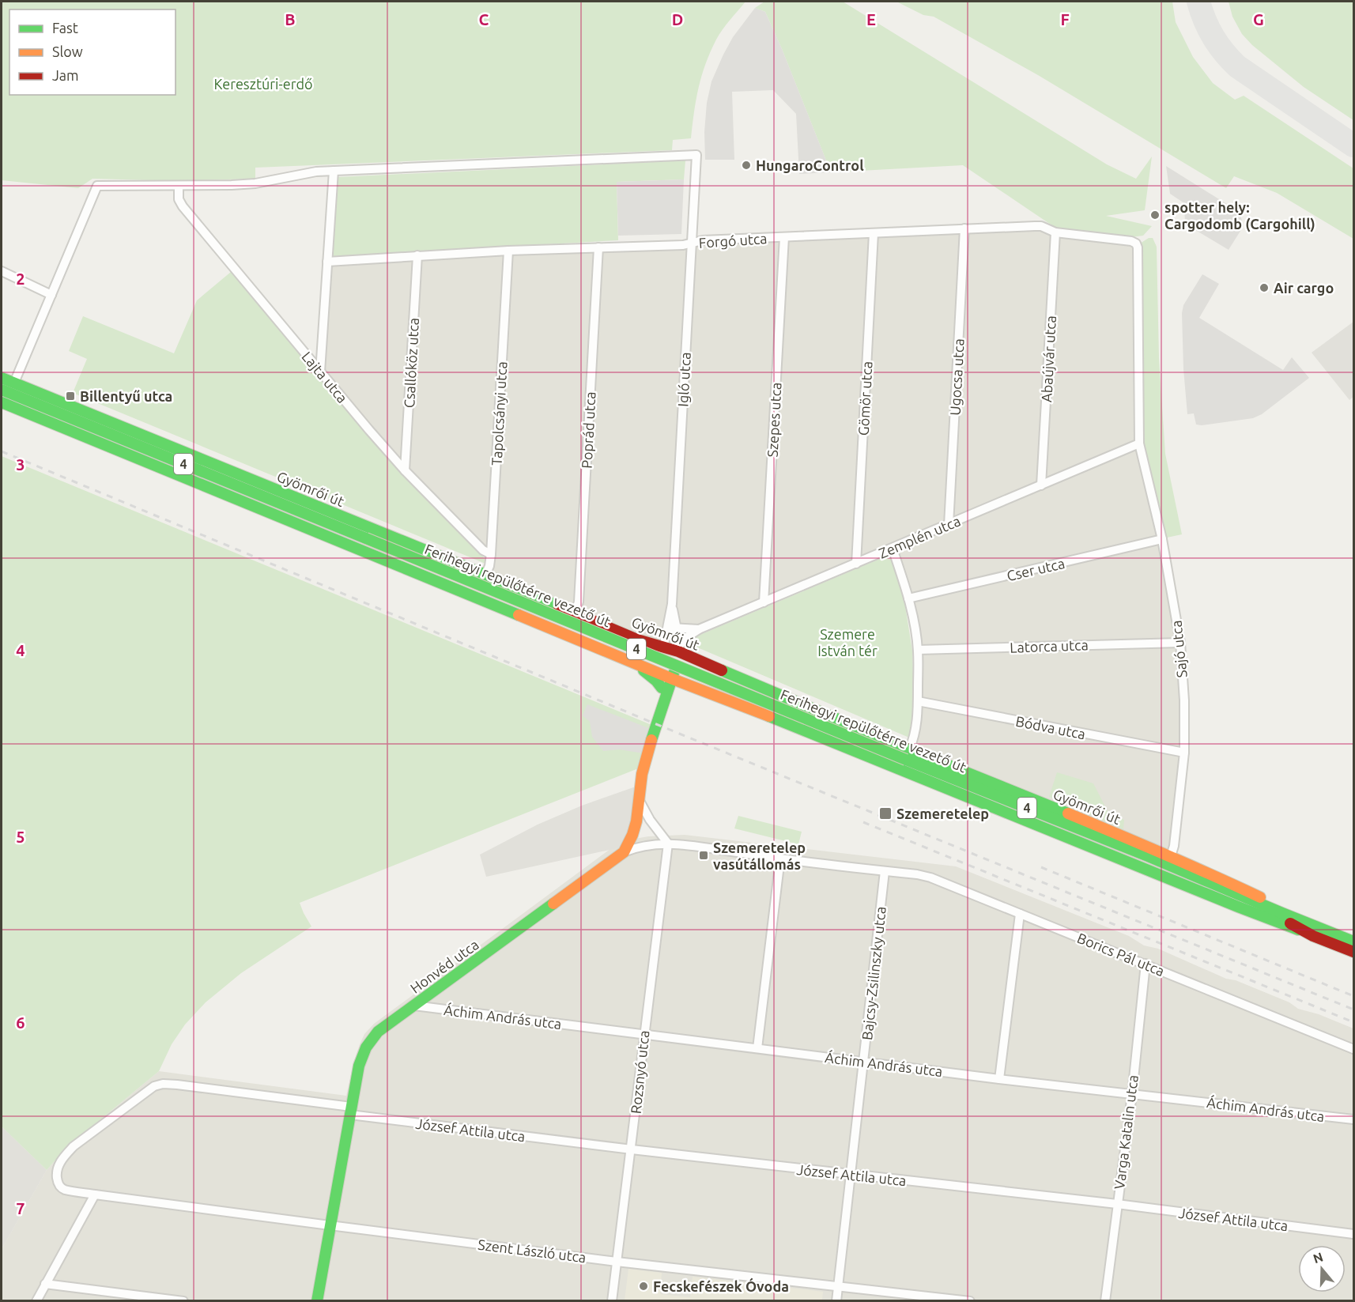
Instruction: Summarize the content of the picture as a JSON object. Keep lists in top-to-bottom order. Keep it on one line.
{"streets":{"street":["Forgó utca","Abaújvár utca","Csallóköz utca","Lajta utca","Ugocsa utca","Igló utca","Gömör utca","Tapolcsányi utca","Szepes utca","Poprád utca","4","Gyömrői út","Zemplén utca","Cser utca","Ferihegyi repülőtérre vezető út","Latorca utca","Sajó utca","Bódva utca","Borics Pál utca","Honvéd utca","Bajcsy-Zsilinszky utca","Áchim András utca","Rozsnyó utca","József Attila utca","Varga Katalin utca","Szent László utca"]},"crossings":[["Forgó utca","Abaújvár utca"],["Forgó utca","Csallóköz utca"],["Forgó utca","Ugocsa utca"],["Forgó utca","Igló utca"],["Forgó utca","Gömör utca"],["Forgó utca","Tapolcsányi utca"],["Forgó utca","Szepes utca"],["Forgó utca","Poprád utca"],["Forgó utca","Sajó utca"],["Abaújvár utca","Zemplén utca"],["Csallóköz utca","Lajta utca"],["Lajta utca","Tapolcsányi utca"],["Ugocsa utca","Zemplén utca"],["Igló utca","Gyömrői út"],["Igló utca","Zemplén utca"],["Igló utca","Honvéd utca"],["Gömör utca","Zemplén utca"],["Tapolcsányi utca","Gyömrői út"],["Szepes utca","Zemplén utca"],["Poprád utca","Gyömrői út"],["Gyömrői út","Zemplén utca"],["Gyömrői út","Ferihegyi repülőtérre vezető út"],["Gyömrői út","Sajó utca"],["Gyömrői út","Honvéd utca"],["Zemplén utca","Sajó utca"],["Zemplén utca","Honvéd utca"],["Cser utca","Sajó utca"],["Latorca utca","Sajó utca"],["Sajó utca","Bódva utca"],["Borics Pál utca","Bajcsy-Zsilinszky utca"],["Borics Pál utca","Rozsnyó utca"],["Borics Pál utca","Varga Katalin utca"],["Honvéd utca","Áchim András utca"],["Honvéd utca","József Attila utca"],["Honvéd utca","Szent László utca"],["Bajcsy-Zsilinszky utca","Áchim András utca"],["Bajcsy-Zsilinszky utca","József Attila utca"],["Bajcsy-Zsilinszky utca","Szent László utca"],["Áchim András utca","Rozsnyó utca"],["Áchim András utca","Varga Katalin utca"],["Rozsnyó utca","József Attila utca"],["Rozsnyó utca","Szent László utca"],["József Attila utca","Varga Katalin utca"],["József Attila utca","Szent László utca"]],"parks":["Keresztúri-erdő","Szemere István tér"],"places":{"other":["HungaroControl","spotter hely: Cargodomb (Cargohill)","Air cargo","Fecskefészek Óvoda"],"transit":["Billentyű utca","Szemeretelep","Szemeretelep vasútállomás"]},"legend":["Fast","Slow","Jam"],"north":"top","grid":{"columns":["B","C","D","E","F","G"],"rows":["2","3","4","5","6","7"]}}
